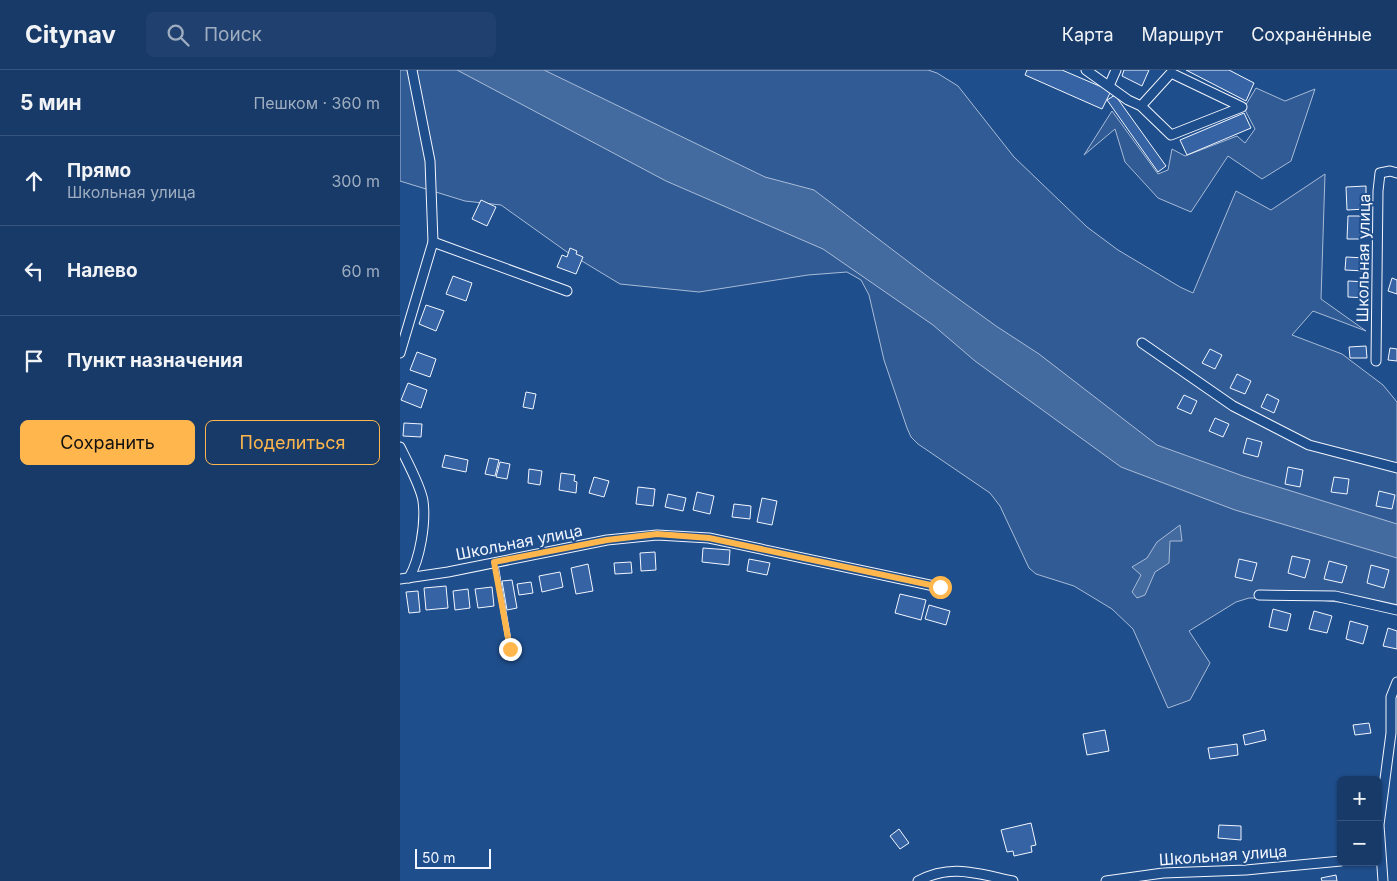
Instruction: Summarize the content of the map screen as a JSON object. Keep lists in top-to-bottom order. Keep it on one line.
{"streets":{"street":["Школьная улица"]},"scale_bar":"50 m","page":{"header":"Citynav","search":"Поиск","nav":["Карта","Маршрут","Сохранённые"],"heading":["5 мин","Пешком · 360 m"],"list":[["Прямо","Школьная улица","300 m"],["Налево","60 m"],"Пункт назначения"],"buttons":["Сохранить","Поделиться"],"map_buttons":["+","−"],"scale":"50 m"}}
